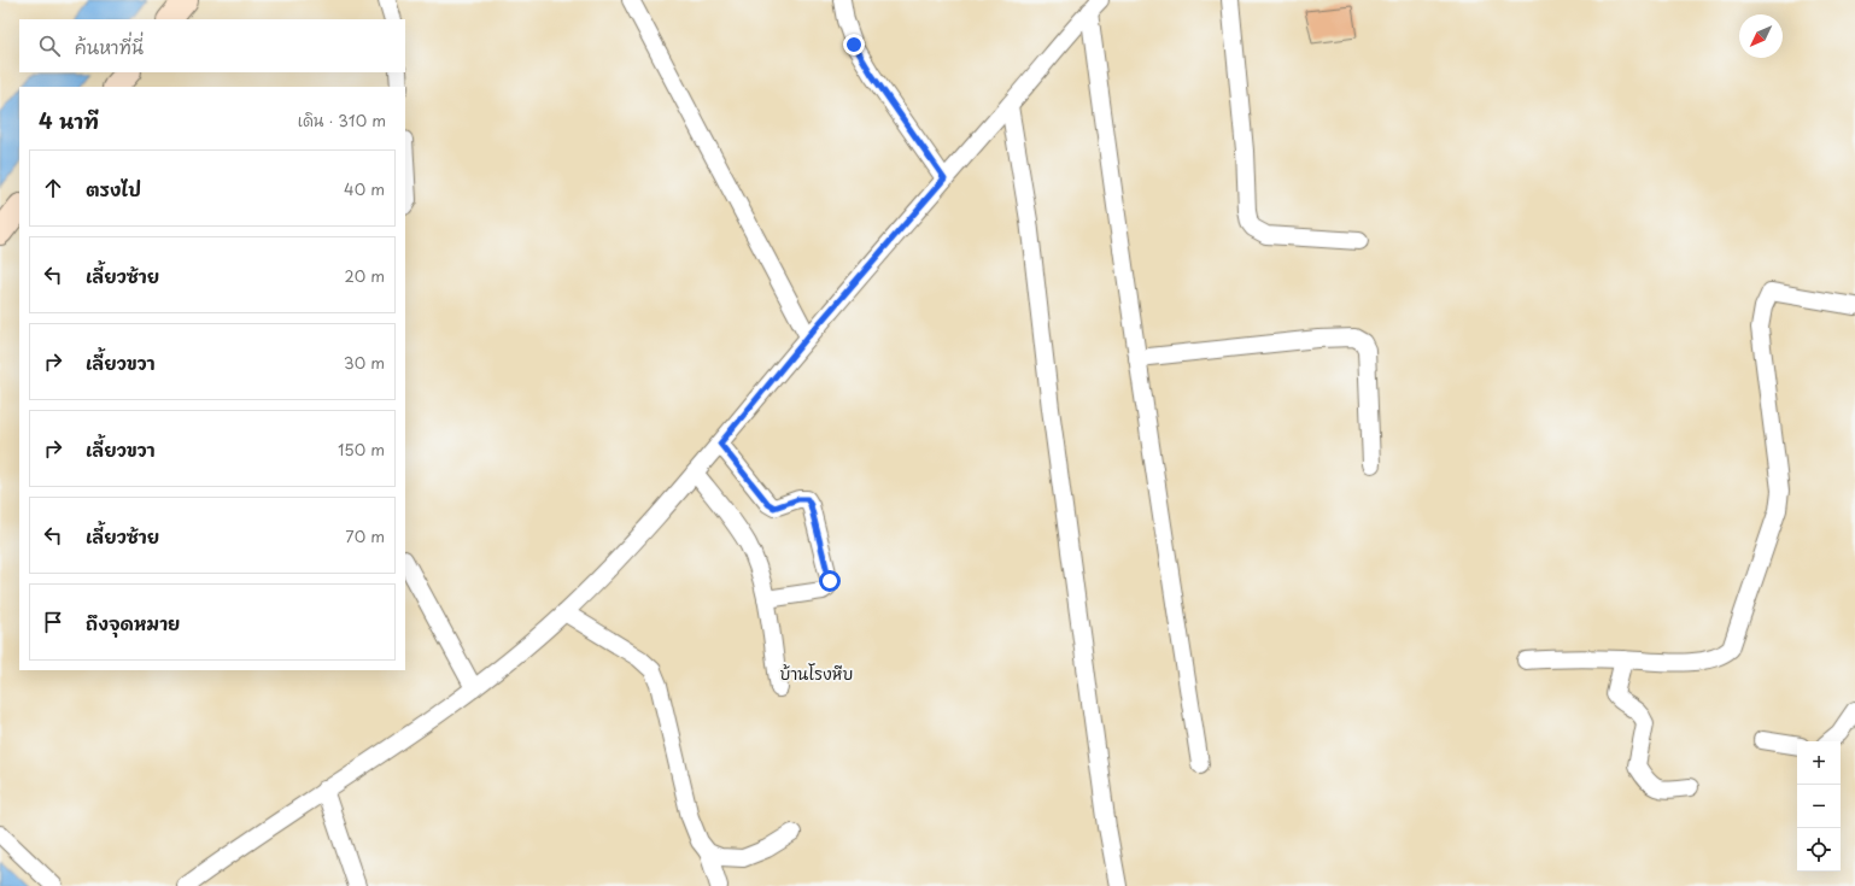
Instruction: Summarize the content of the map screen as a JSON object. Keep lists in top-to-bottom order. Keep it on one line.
{"districts":["บ้านโรงหีบ"],"north":"bottom left","page":{"search":"ค้นหาที่นี่","heading":["4 นาที","เดิน · 310 m"],"list":[["ตรงไป","40 m"],["เลี้ยวซ้าย","20 m"],["เลี้ยวขวา","30 m"],["เลี้ยวขวา","150 m"],["เลี้ยวซ้าย","70 m"],"ถึงจุดหมาย"],"map_buttons":["+","−"]}}
